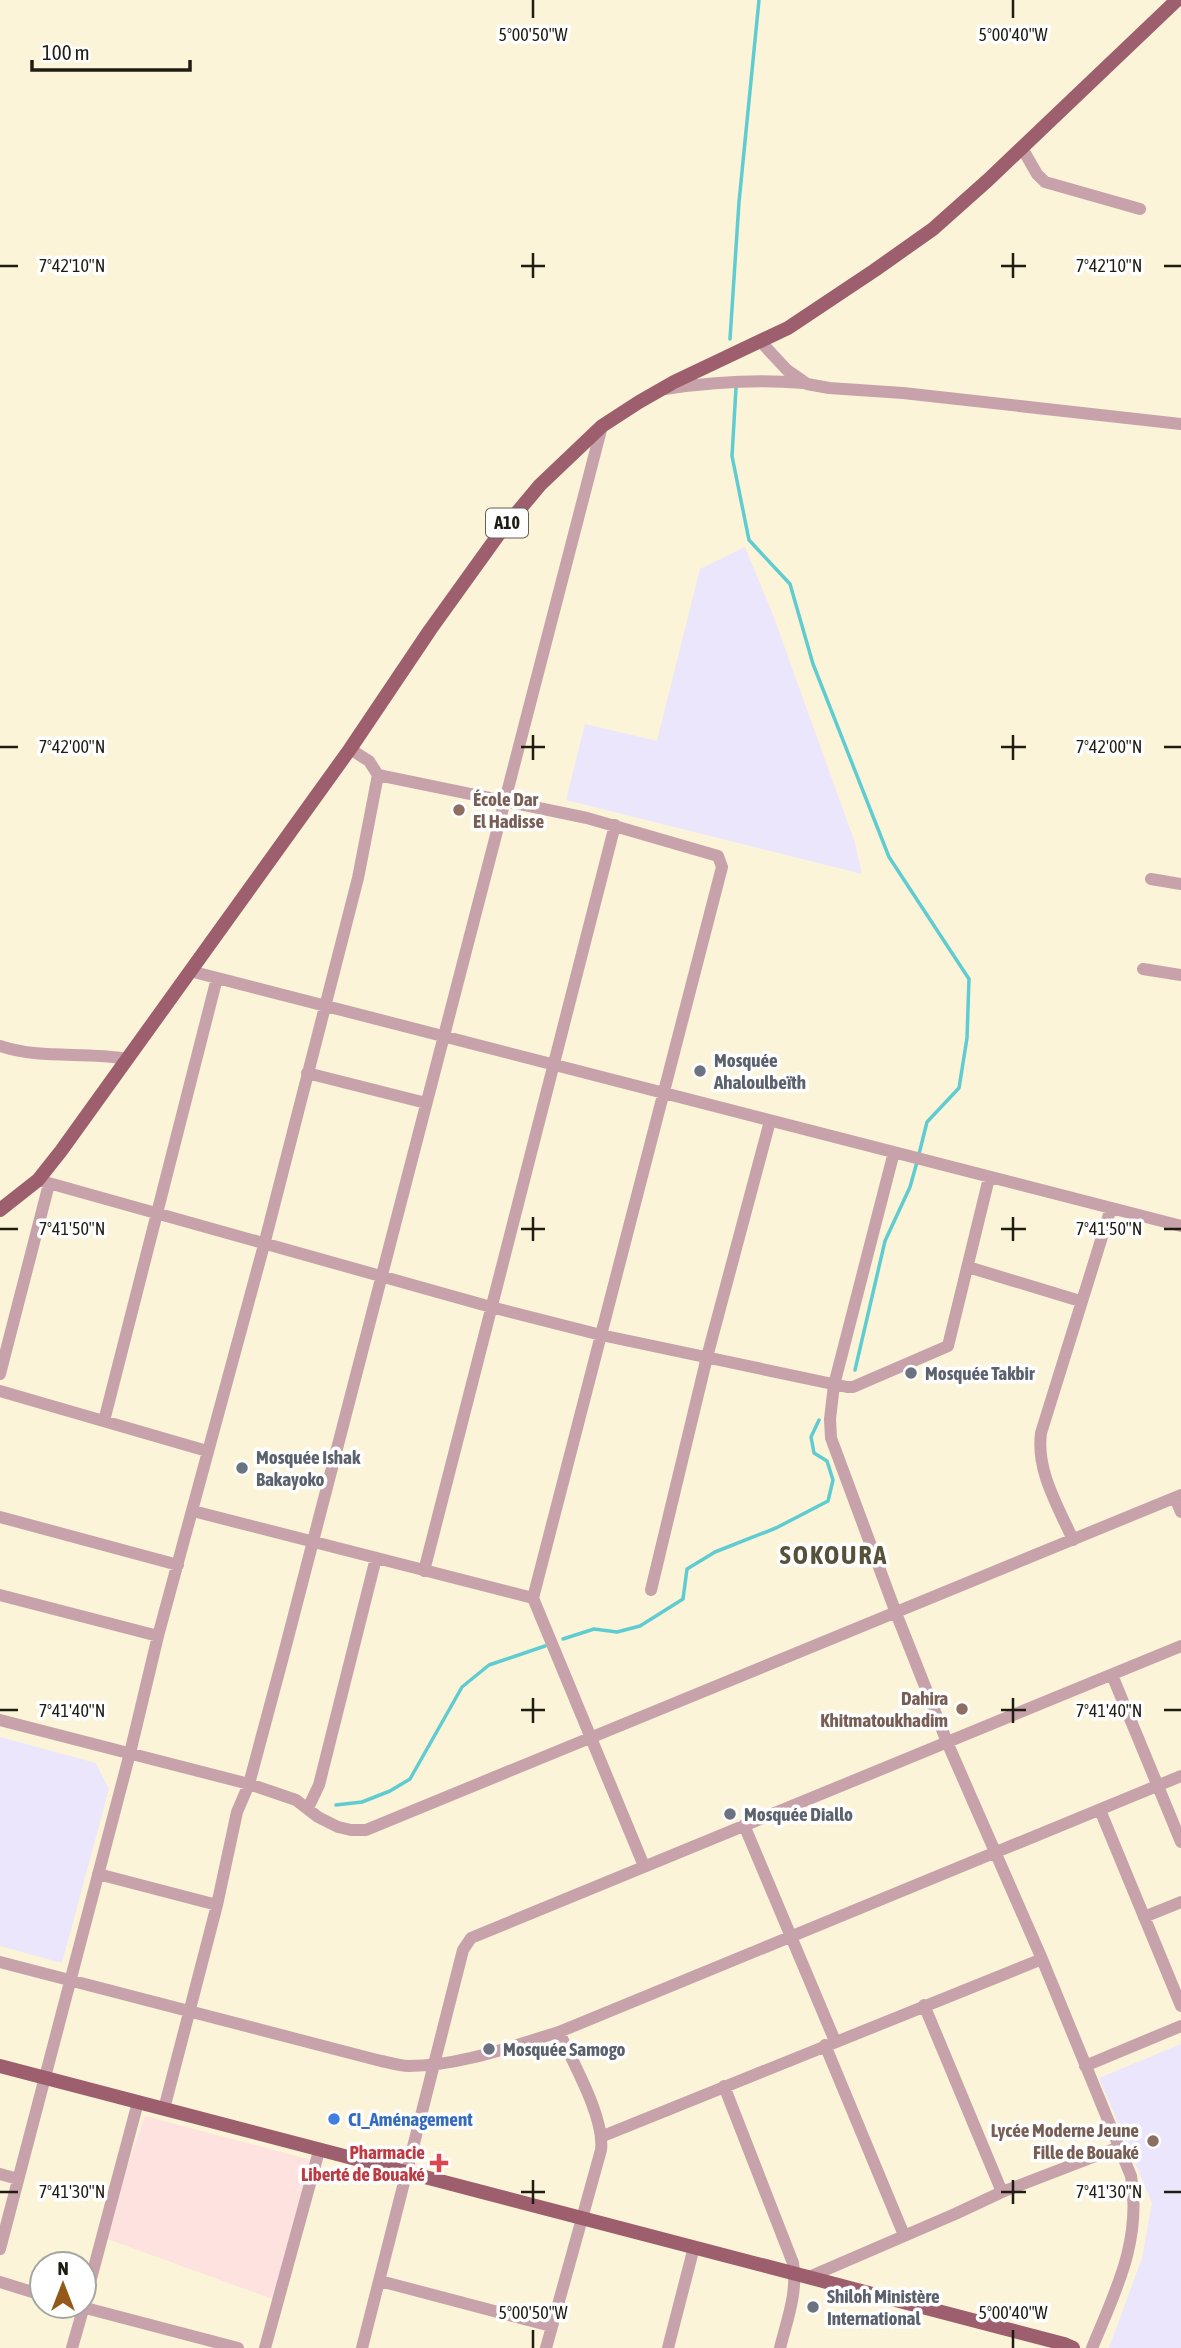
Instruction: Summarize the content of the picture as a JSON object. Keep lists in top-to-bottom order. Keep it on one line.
{"streets":{"main road":["A10"]},"districts":["SOKOURA"],"places":{"other":["École Dar El Hadisse","Mosquée Ahaloulbeïth","Mosquée Takbir","Mosquée Ishak Bakayoko","Dahira Khitmatoukhadim","Mosquée Diallo","Mosquée Samogo","CI_Aménagement","Lycée Moderne Jeune Fille de Bouaké","Shiloh Ministère International"],"health":["Pharmacie Liberté de Bouaké"]},"scale_bar":"100 m","north":"top","coordinates":["5°00'50\"W","5°00'40\"W","7°42'10\"N","7°42'00\"N","7°41'50\"N","7°41'40\"N","7°41'30\"N"]}
